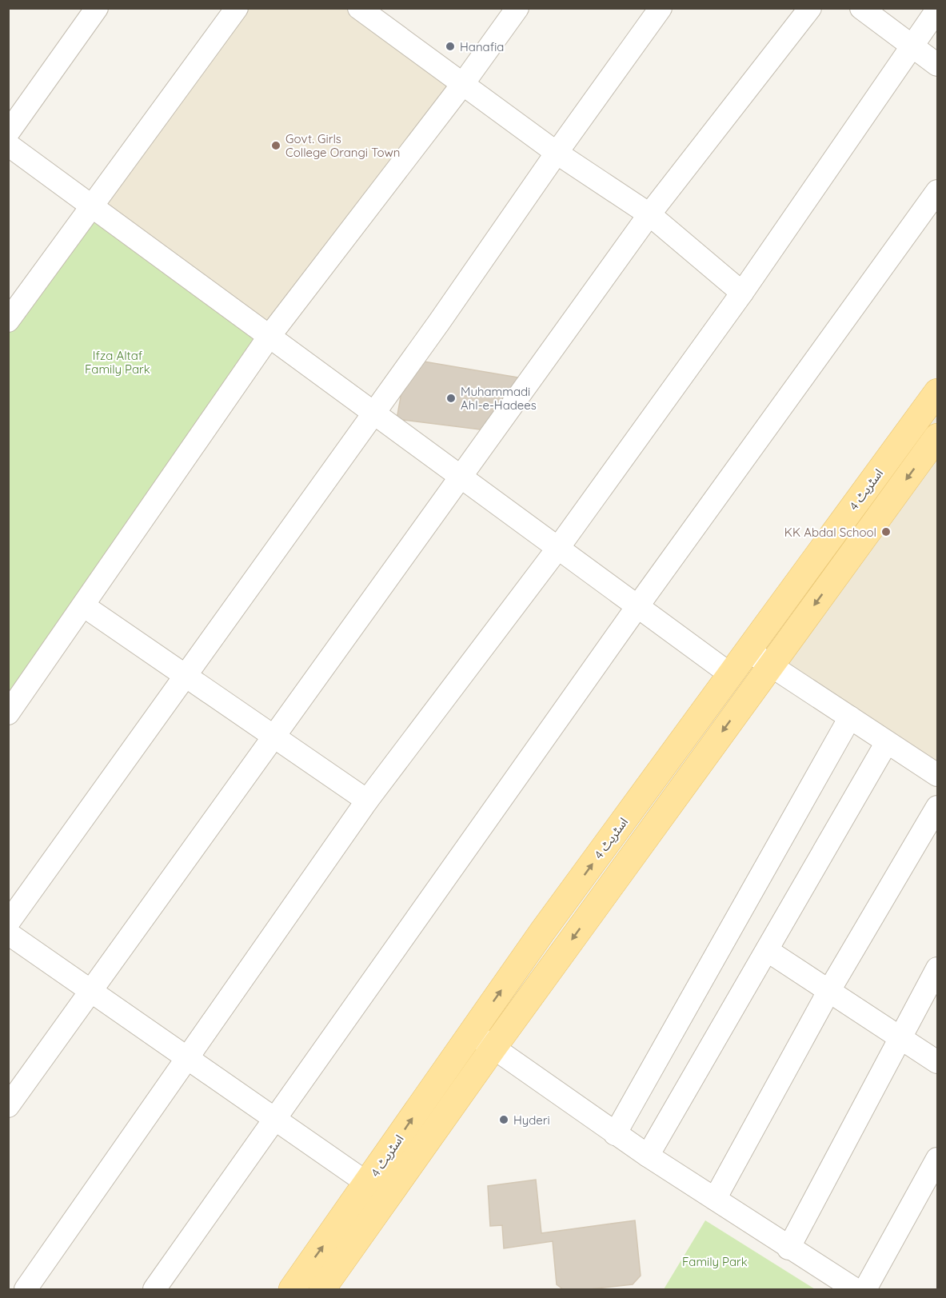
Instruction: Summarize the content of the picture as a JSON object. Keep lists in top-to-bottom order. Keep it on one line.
{"streets":{"main road":["اسٹریٹ 4"]},"parks":["Ifza Altaf Family Park","Family Park"],"places":["Hanafia","Govt. Girls College Orangi Town","Muhammadi Ahl-e-Hadees","KK Abdal School","Hyderi"]}
